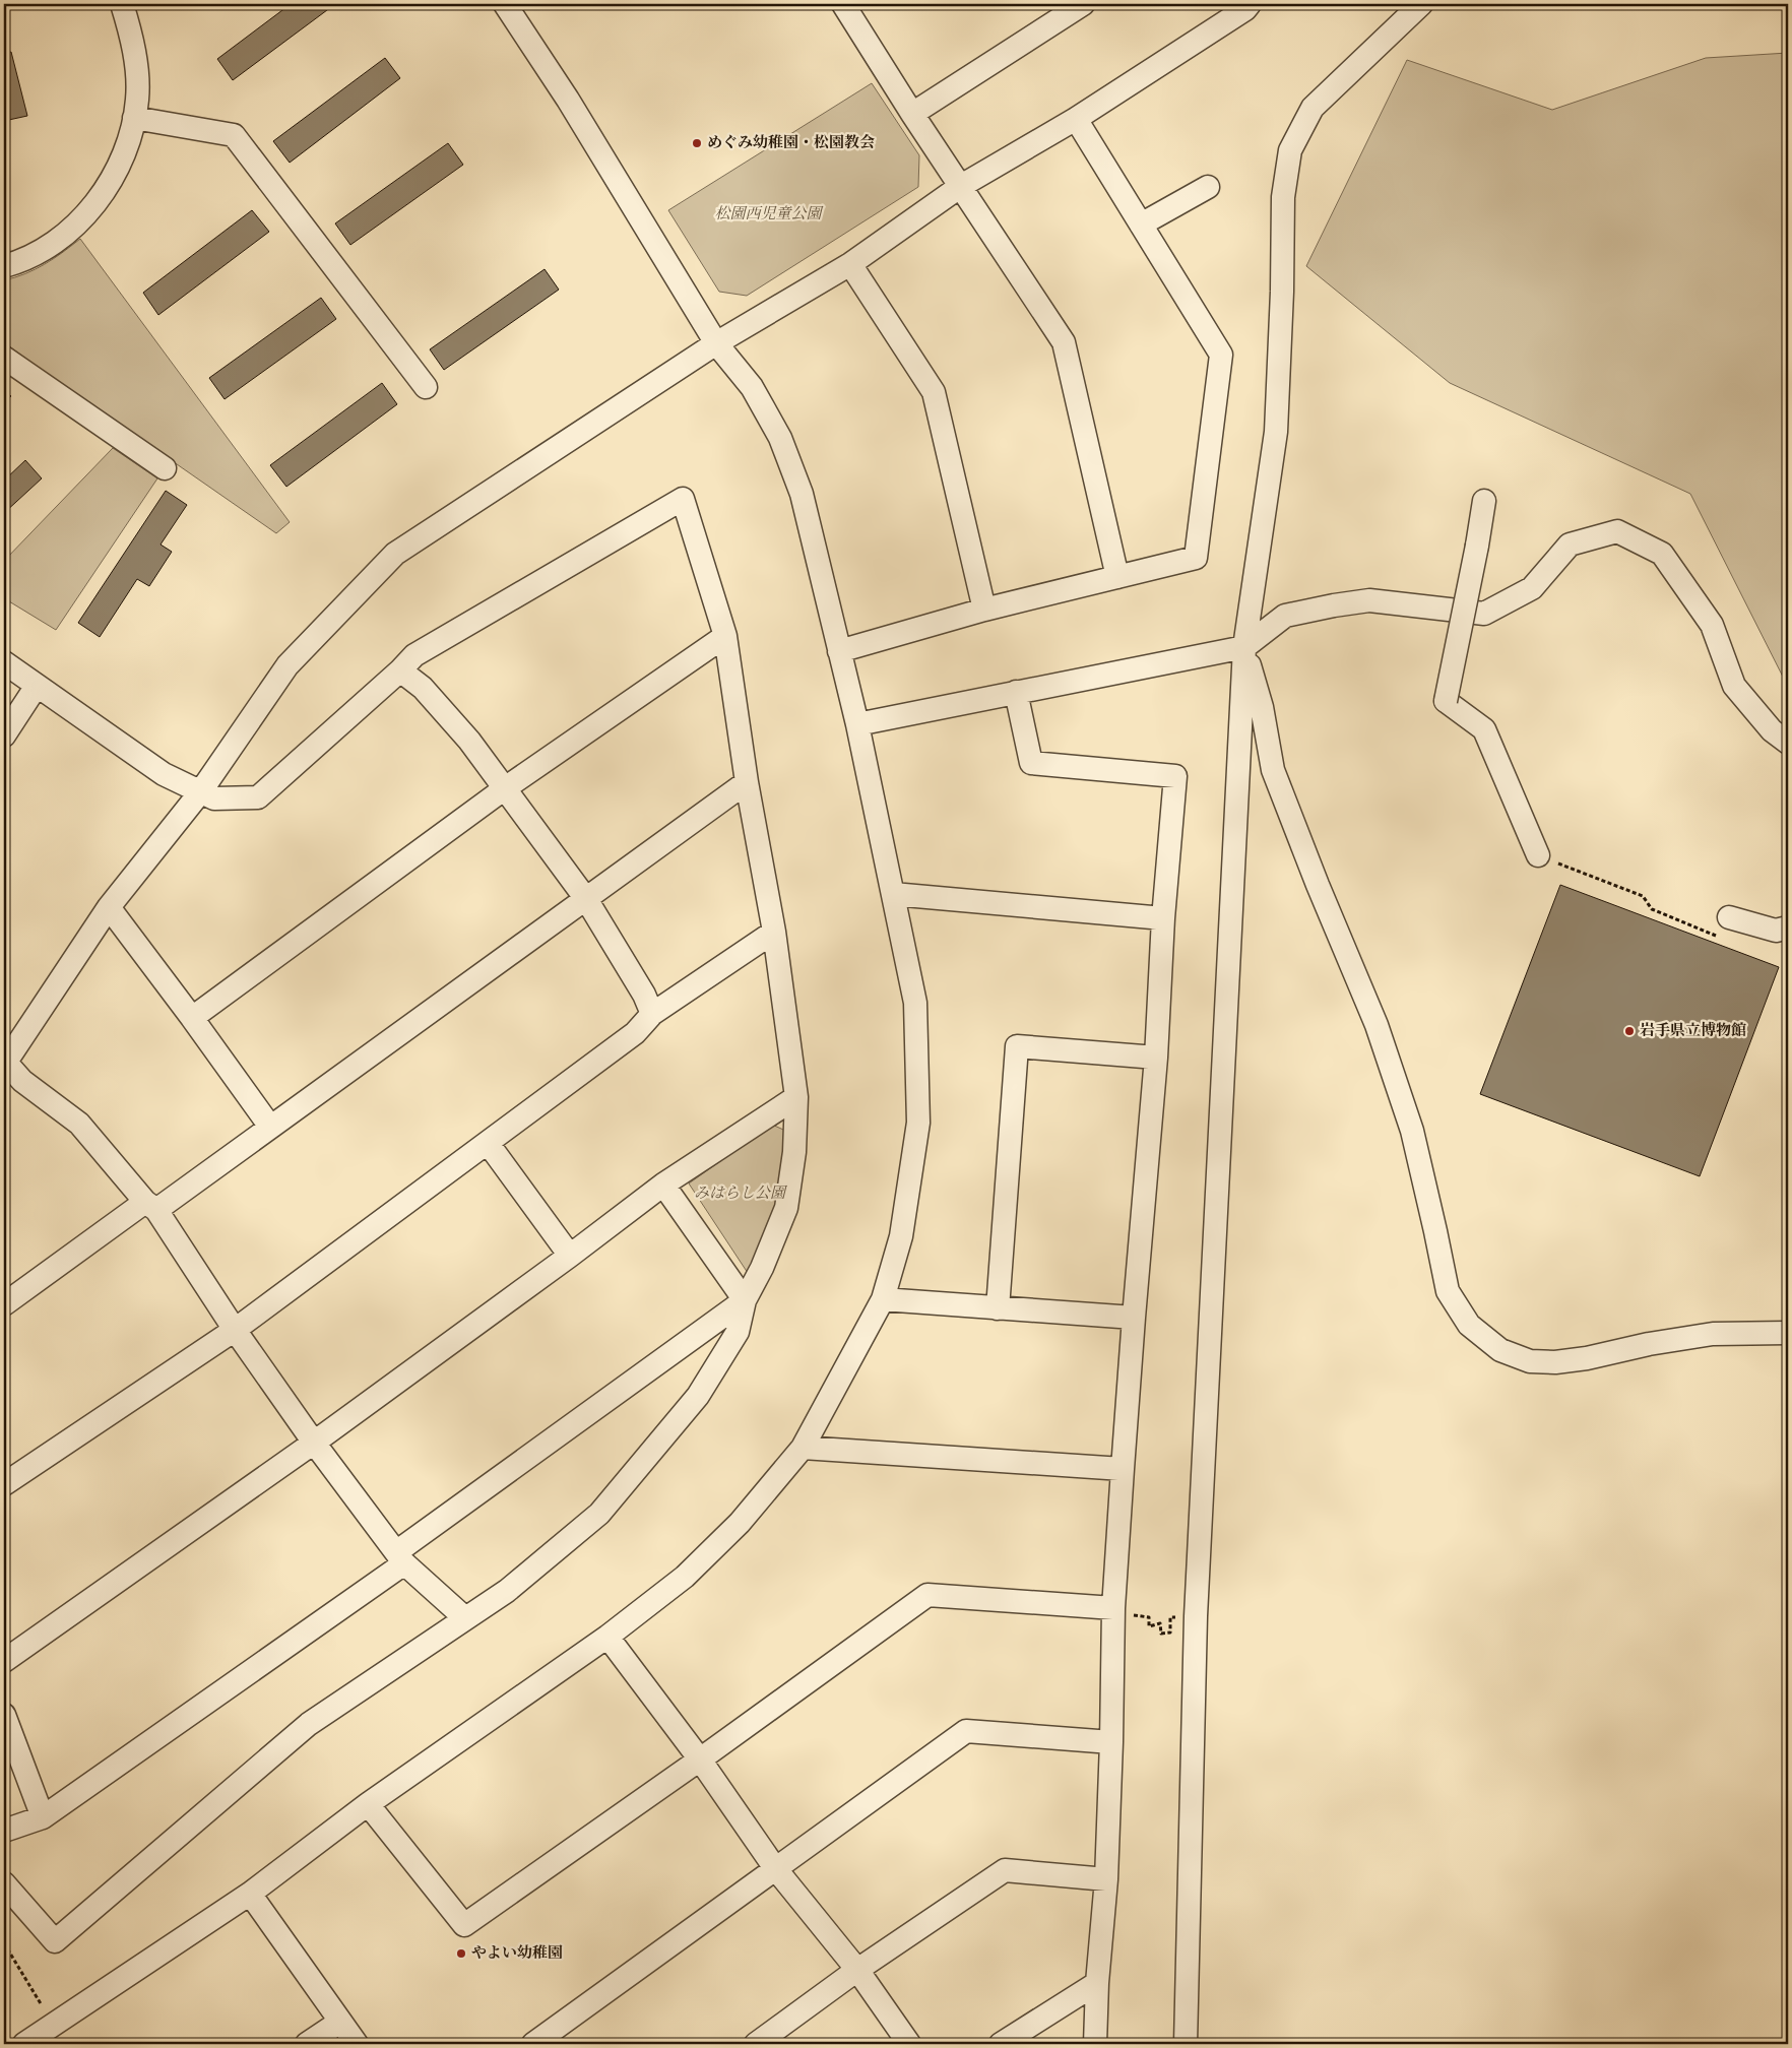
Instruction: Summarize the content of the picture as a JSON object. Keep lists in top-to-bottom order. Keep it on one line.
{"parks":["松園西児童公園","みはらし公園"],"places":["めぐみ幼稚園・松園教会","岩手県立博物館","やよい幼稚園"]}
